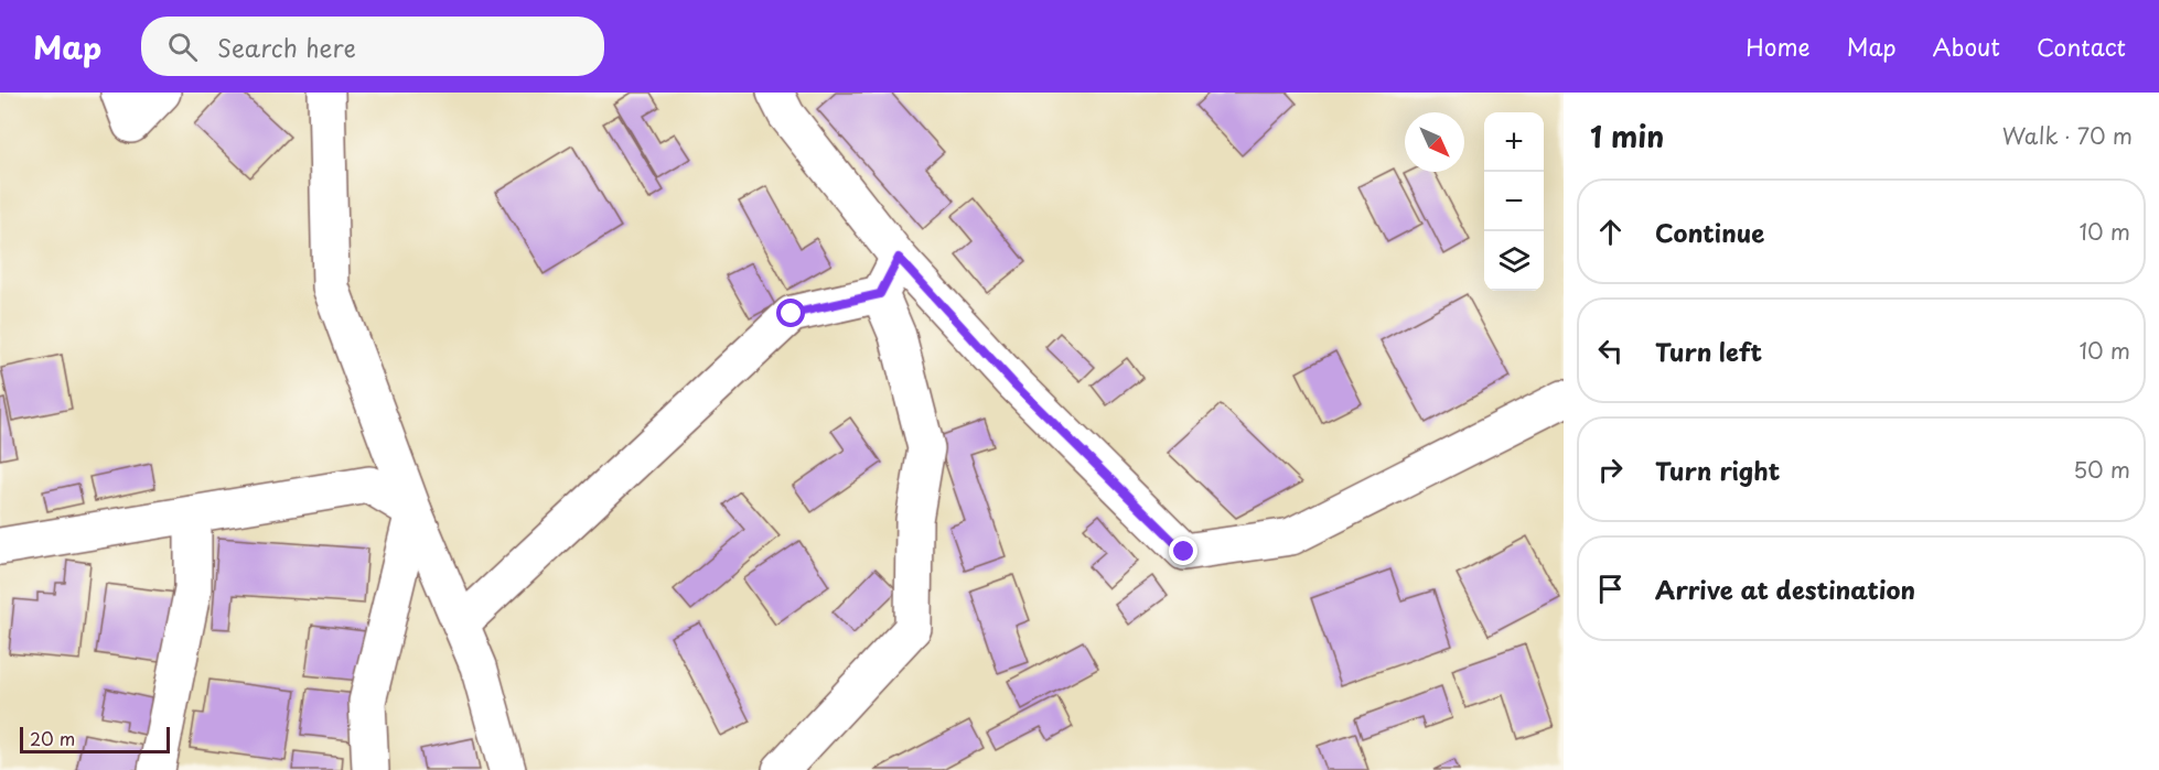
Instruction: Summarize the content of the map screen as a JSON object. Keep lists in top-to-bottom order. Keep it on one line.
{"scale_bar":"20 m","north":"bottom right","page":{"header":"Map","search":"Search here","nav":["Home","Map","About","Contact"],"heading":["1 min","Walk · 70 m"],"map_buttons":["+","−"],"list":[["Continue","10 m"],["Turn left","10 m"],["Turn right","50 m"],"Arrive at destination"],"scale":"20 m"}}
